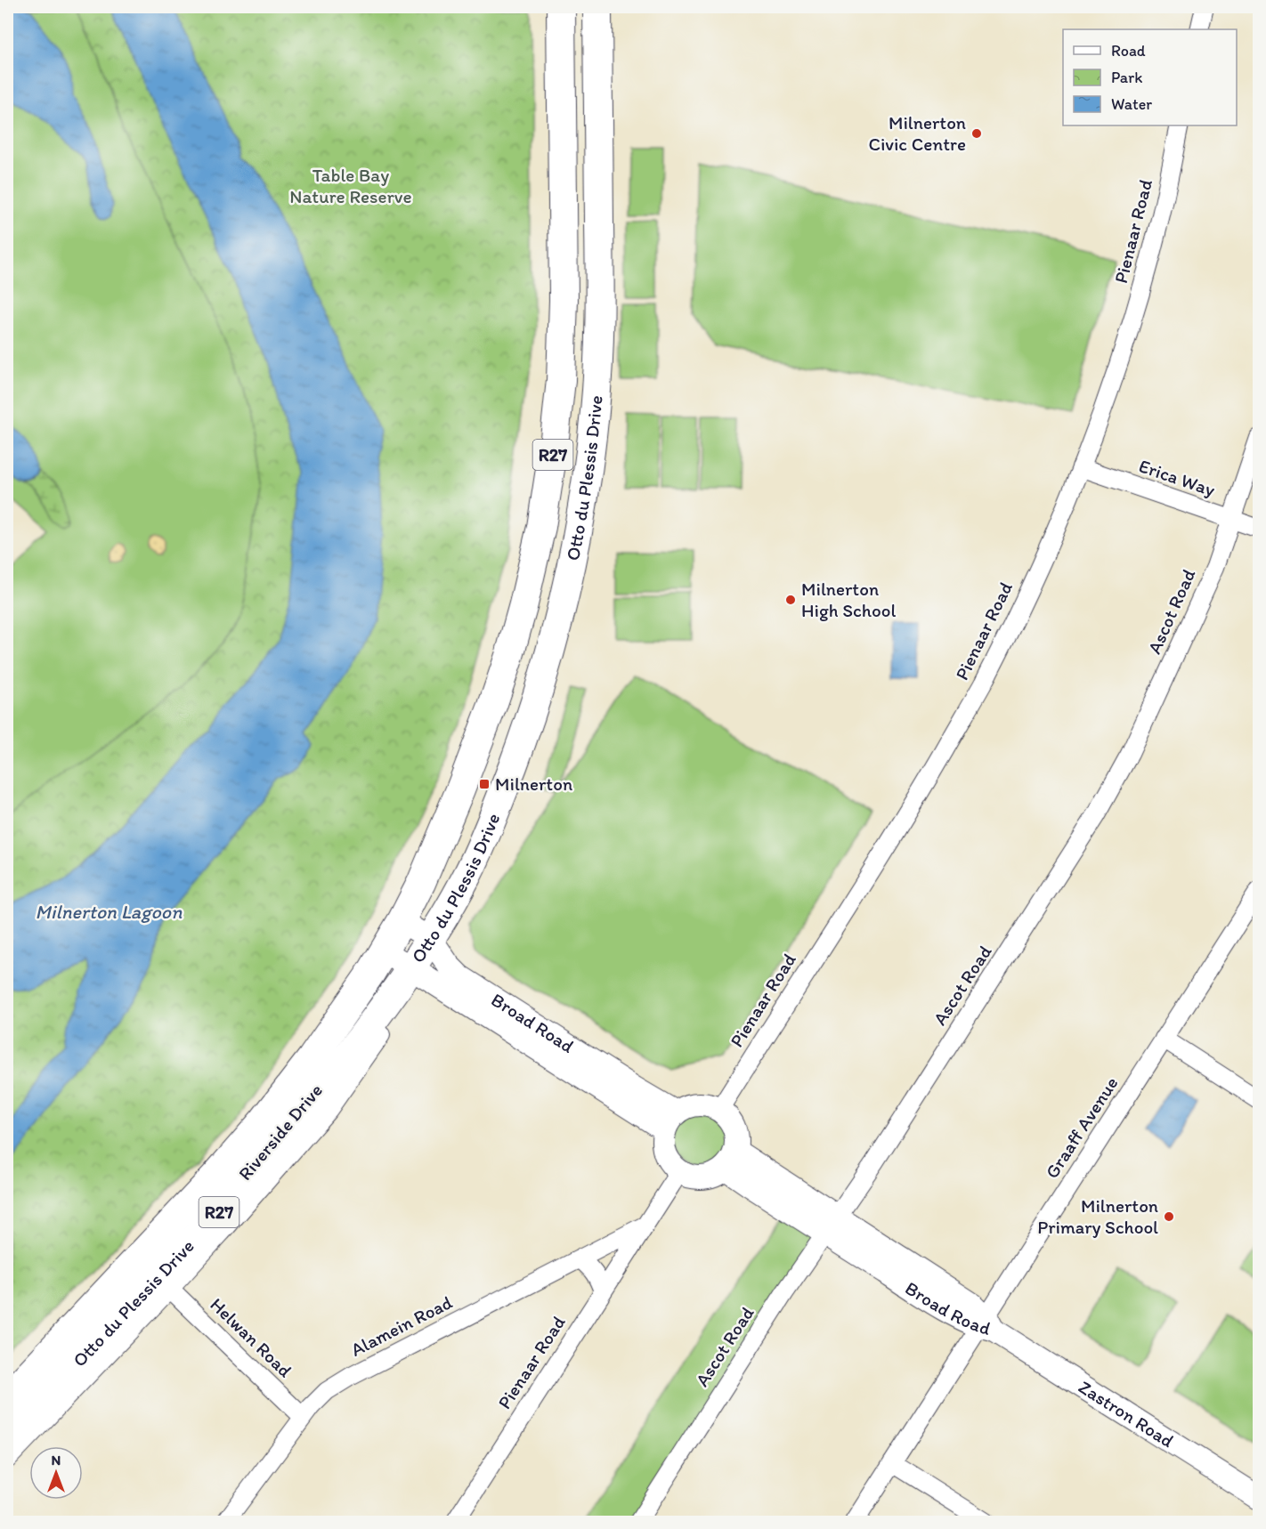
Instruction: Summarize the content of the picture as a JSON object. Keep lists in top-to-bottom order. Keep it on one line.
{"streets":{"main road":["R27","Otto du Plessis Drive"],"street":["Pienaar Road","Erica Way","Ascot Road","Broad Road","Graaff Avenue","Riverside Drive","Alamein Road","Helwan Road","Zastron Road"]},"crossings":[["Pienaar Road","Erica Way"],["Pienaar Road","Broad Road"],["Pienaar Road","Alamein Road"],["Otto du Plessis Drive","Broad Road"],["Erica Way","Ascot Road"],["Ascot Road","Broad Road"],["Broad Road","Graaff Avenue"],["Broad Road","Zastron Road"],["Graaff Avenue","Zastron Road"],["Riverside Drive","Helwan Road"],["Alamein Road","Helwan Road"]],"water":["Milnerton Lagoon"],"parks":["Table Bay Nature Reserve"],"places":{"other":["Milnerton Civic Centre","Milnerton High School","Milnerton Primary School"],"transit":["Milnerton"]},"legend":["Road","Park","Water"],"north":"top"}
